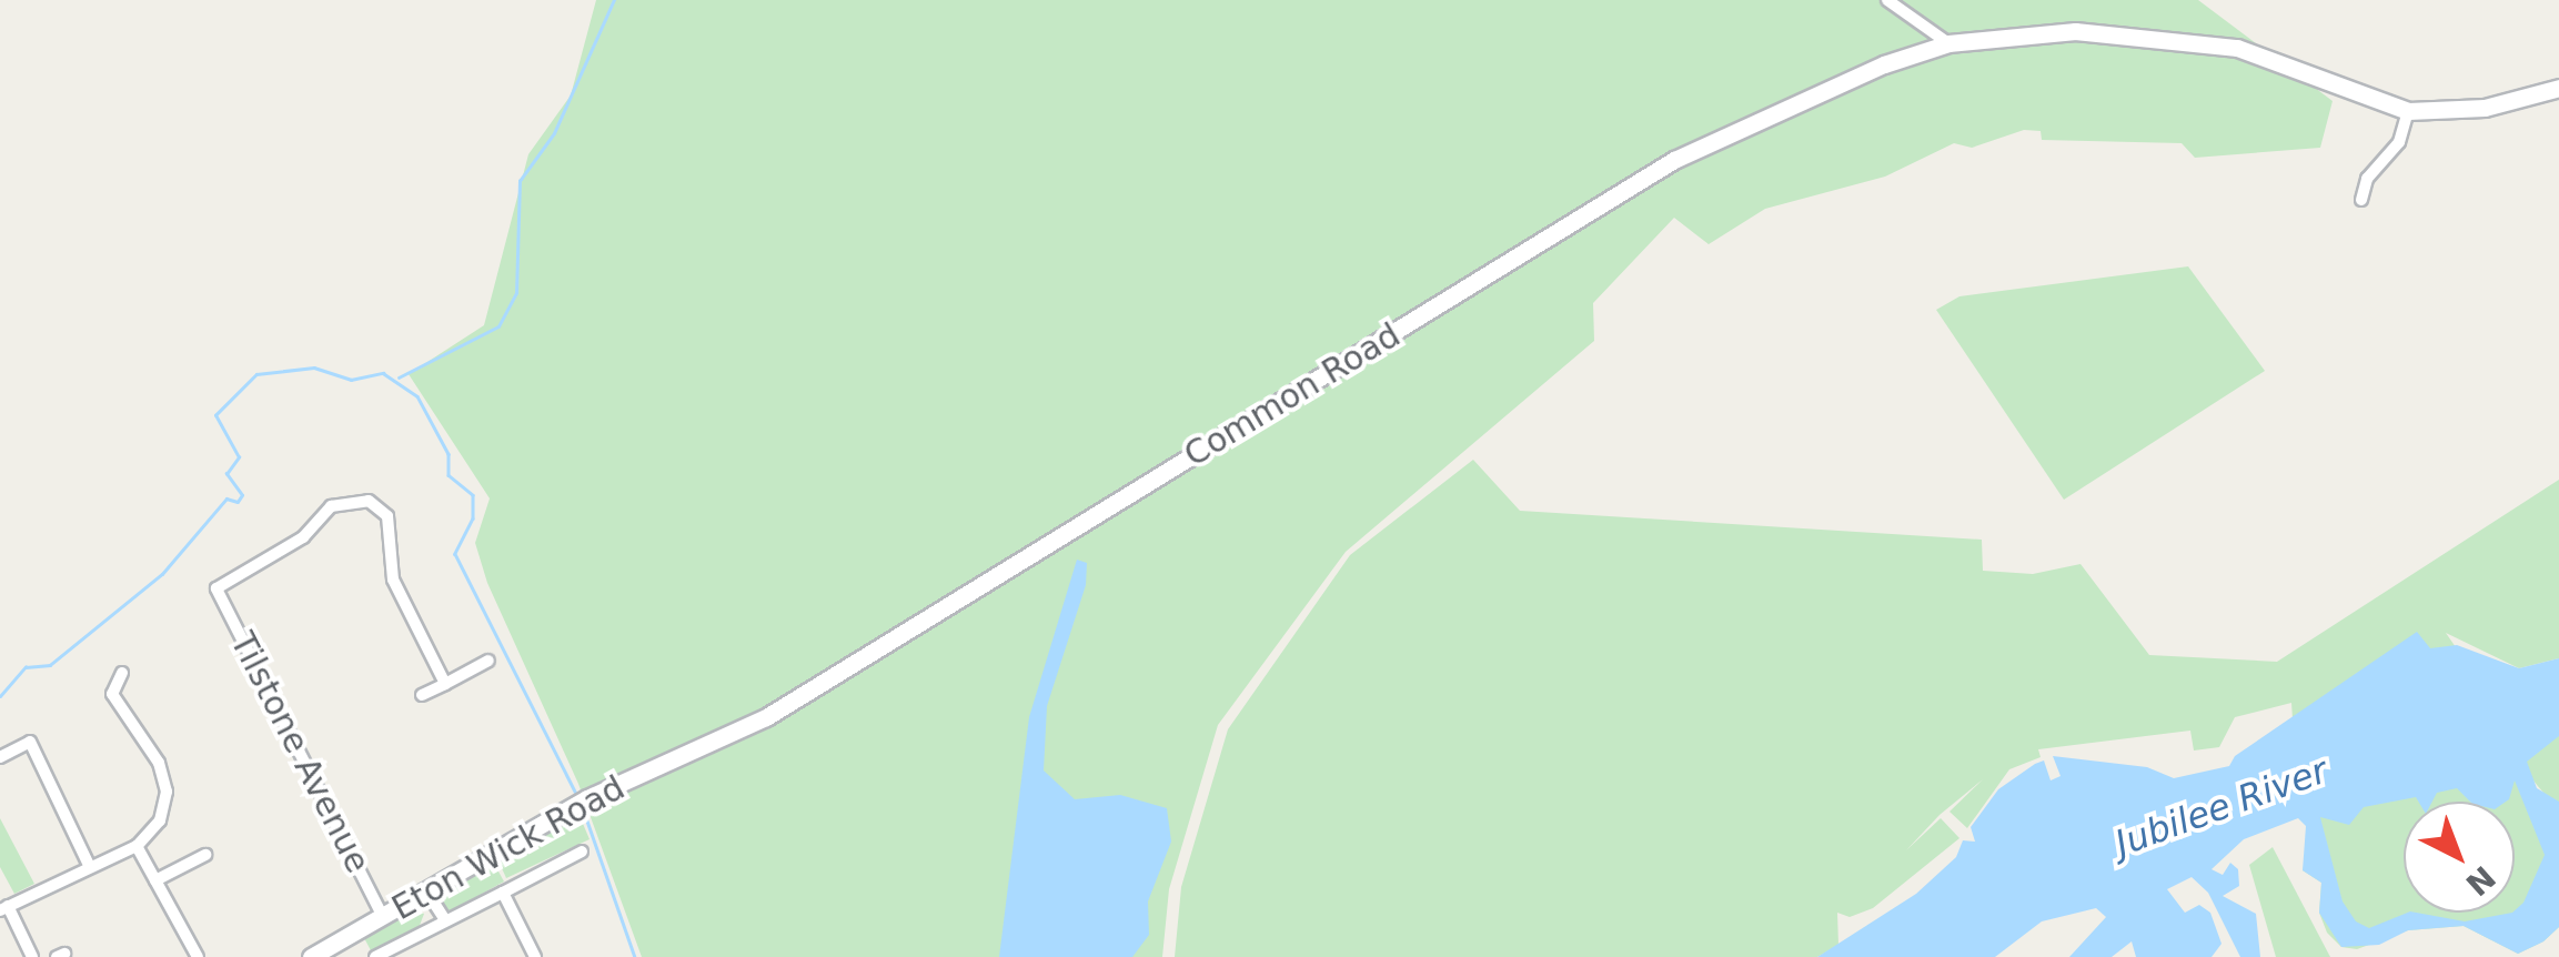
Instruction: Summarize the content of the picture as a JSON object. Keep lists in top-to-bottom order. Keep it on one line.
{"streets":{"main road":["Common Road","Eton Wick Road"],"street":["Tilstone Avenue"]},"crossings":[["Common Road","Eton Wick Road"],["Tilstone Avenue","Eton Wick Road"]],"water":["Jubilee River"],"north":"bottom right"}
